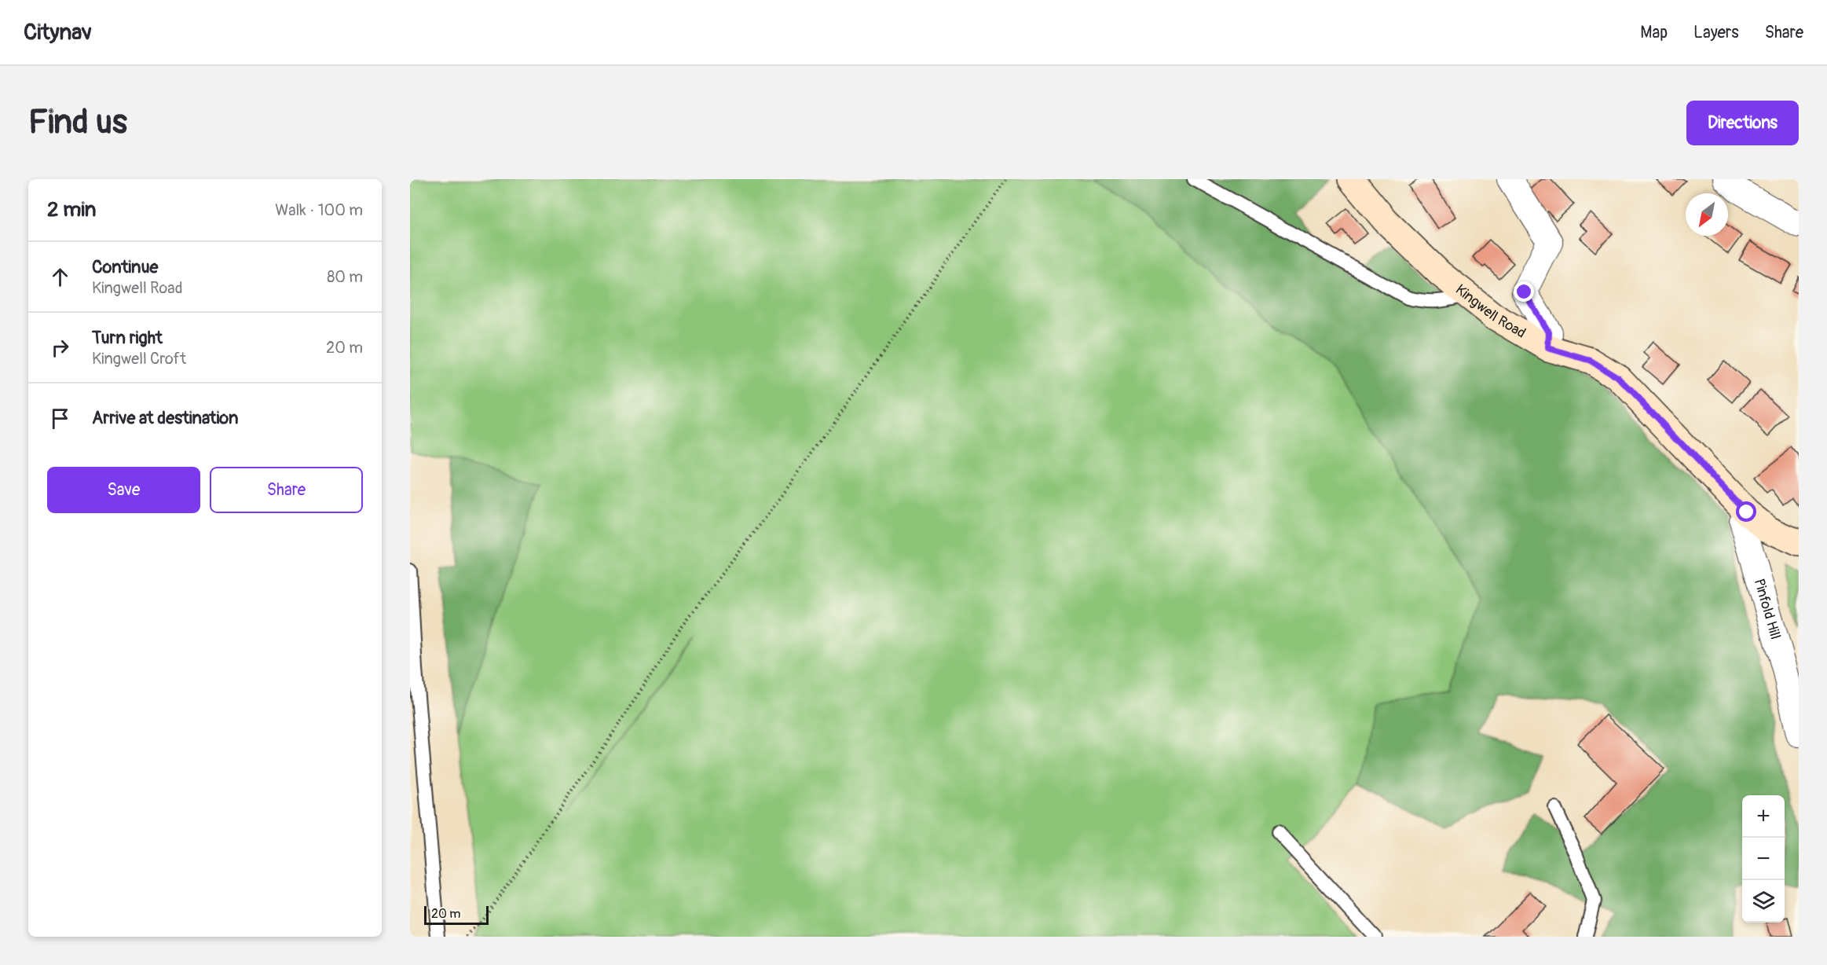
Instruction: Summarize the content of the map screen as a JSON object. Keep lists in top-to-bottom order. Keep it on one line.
{"streets":{"street":["Kingwell Road","Pinfold Hill"]},"crossings":[["Kingwell Road","Pinfold Hill"]],"scale_bar":"20 m","north":"bottom left","page":{"header":"Citynav","nav":["Map","Layers","Share"],"buttons":["Directions",["Save","Share"]],"title":"Find us","heading":["2 min","Walk · 100 m"],"list":[["Continue","Kingwell Road","80 m"],["Turn right","Kingwell Croft","20 m"],"Arrive at destination"],"map_buttons":["+","−"],"scale":"20 m"}}
